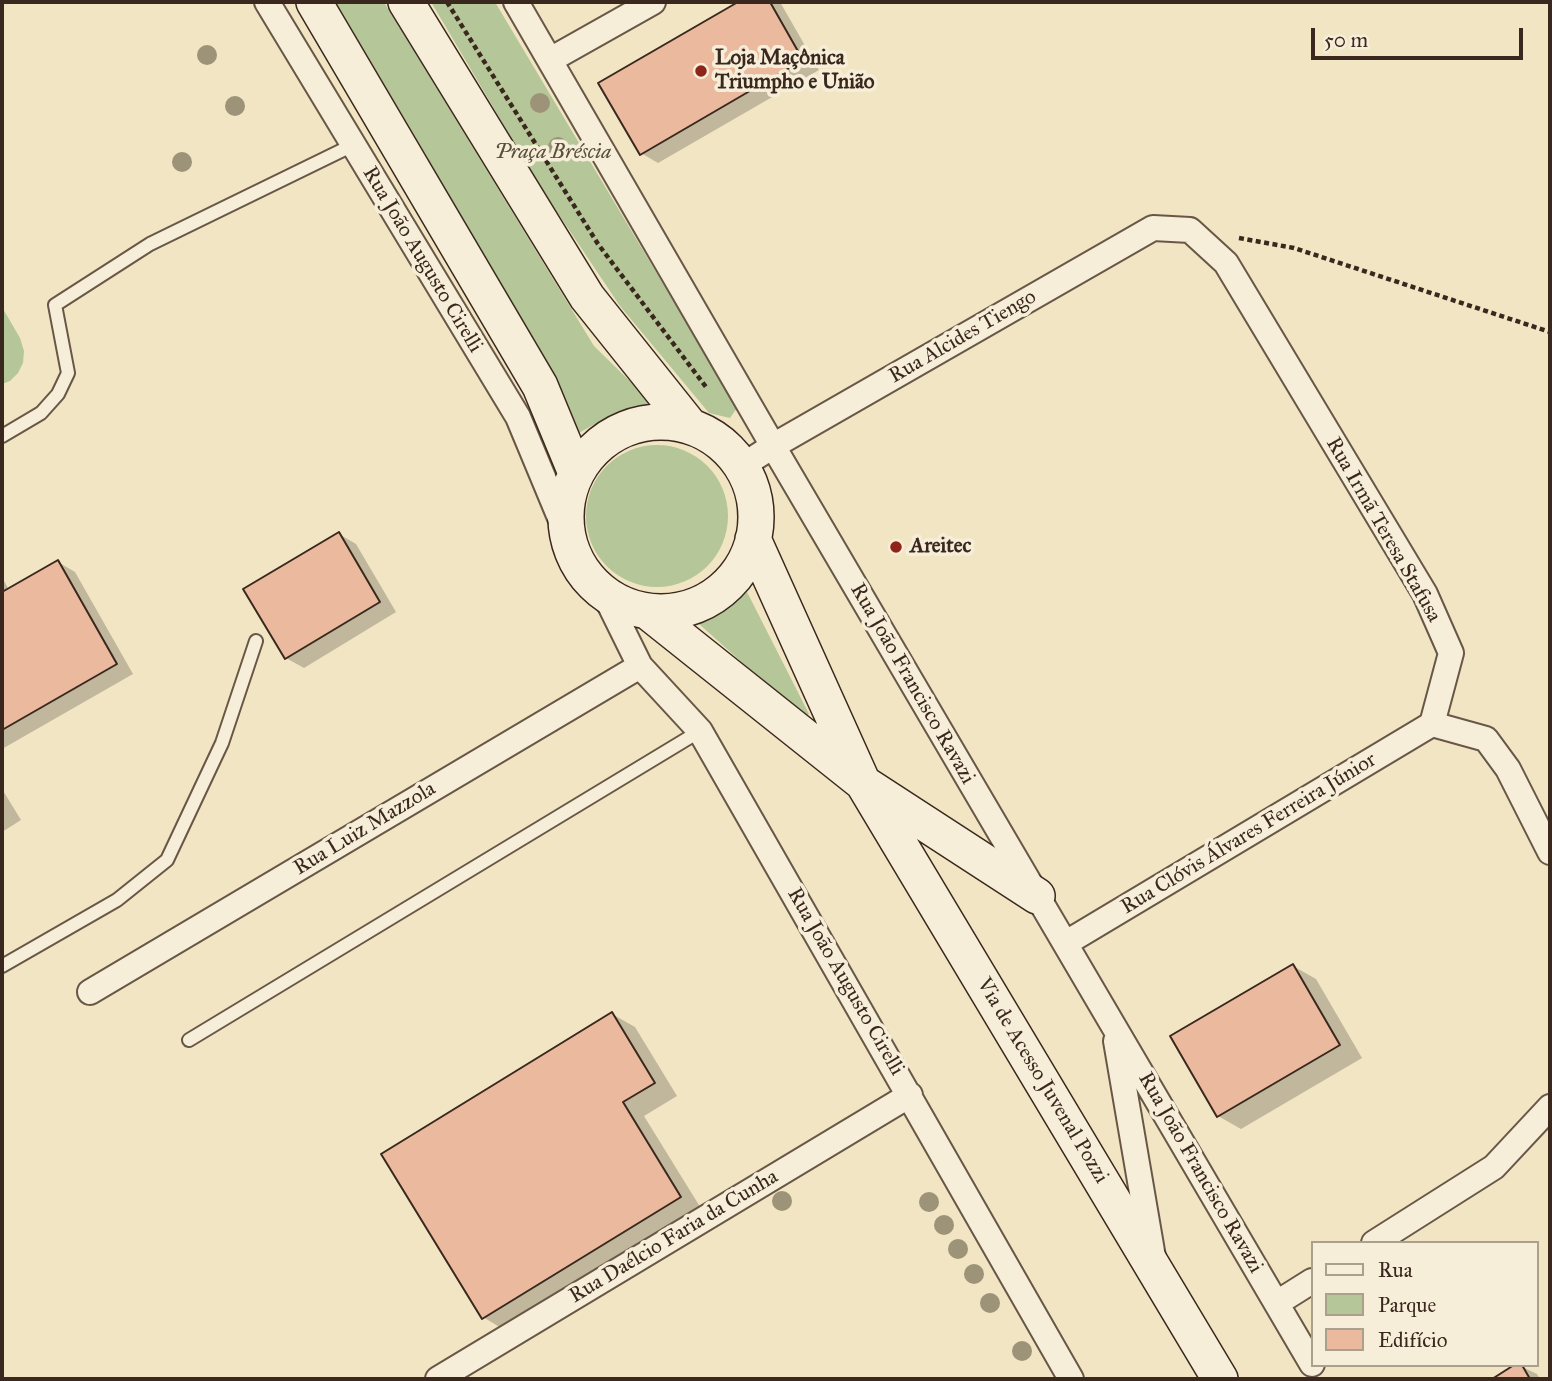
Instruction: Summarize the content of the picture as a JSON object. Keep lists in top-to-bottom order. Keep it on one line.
{"streets":{"main road":["Via de Acesso Juvenal Pozzi"],"street":["Rua João Augusto Cirelli","Rua Alcides Tiengo","Rua Irmã Teresa Stafusa","Rua João Francisco Ravazi","Rua Luiz Mazzola","Rua Clóvis Álvares Ferreira Júnior","Rua Daélcio Faria da Cunha"]},"crossings":[["Rua João Augusto Cirelli","Rua Alcides Tiengo"],["Rua João Augusto Cirelli","Rua Luiz Mazzola"],["Rua João Augusto Cirelli","Via de Acesso Juvenal Pozzi"],["Rua João Augusto Cirelli","Rua Daélcio Faria da Cunha"],["Rua Alcides Tiengo","Rua Irmã Teresa Stafusa"],["Rua Alcides Tiengo","Rua João Francisco Ravazi"],["Rua Alcides Tiengo","Via de Acesso Juvenal Pozzi"],["Rua Irmã Teresa Stafusa","Rua Clóvis Álvares Ferreira Júnior"],["Rua João Francisco Ravazi","Rua Clóvis Álvares Ferreira Júnior"]],"parks":["Praça Bréscia"],"places":["Loja Maçônica Triumpho e União","Areitec"],"legend":["Rua","Parque","Edifício"],"scale_bar":"50 m"}
